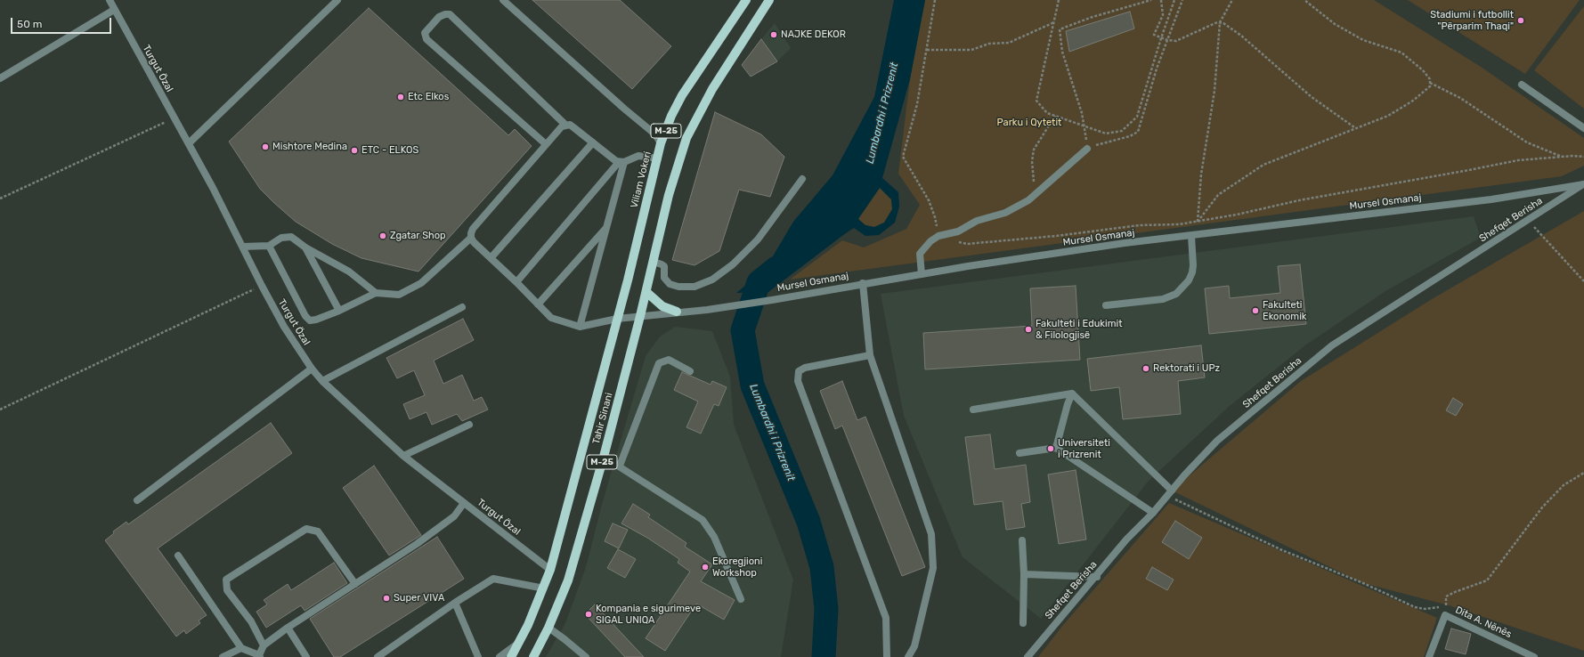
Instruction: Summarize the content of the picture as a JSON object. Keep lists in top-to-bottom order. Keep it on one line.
{"streets":{"main road":["M-25","Viliam Vokeri","Tahir Sinani"],"street":["Turgut Özal","Mursel Osmanaj","Shefqet Berisha","Dita A. Nënës"]},"crossings":[["Turgut Özal","Tahir Sinani"],["M-25","Tahir Sinani"],["Viliam Vokeri","Tahir Sinani"],["Mursel Osmanaj","Shefqet Berisha"],["Mursel Osmanaj","Tahir Sinani"]],"water":["Lumbardhi i Prizrenit"],"parks":["Parku i Qytetit"],"places":["Stadiumi i futbollit \"Përparim Thaqi\"","NAJKE DEKOR","Etc Elkos","Mishtore Medina","ETC - ELKOS","Zgatar Shop","Fakulteti Ekonomik","Fakulteti i Edukimit & Filologjisë","Rektorati i UPz","Universiteti i Prizrenit","Ekoregjioni Workshop","Super VIVA","Kompania e sigurimeve SIGAL UNIQA"],"scale_bar":"50 m"}
